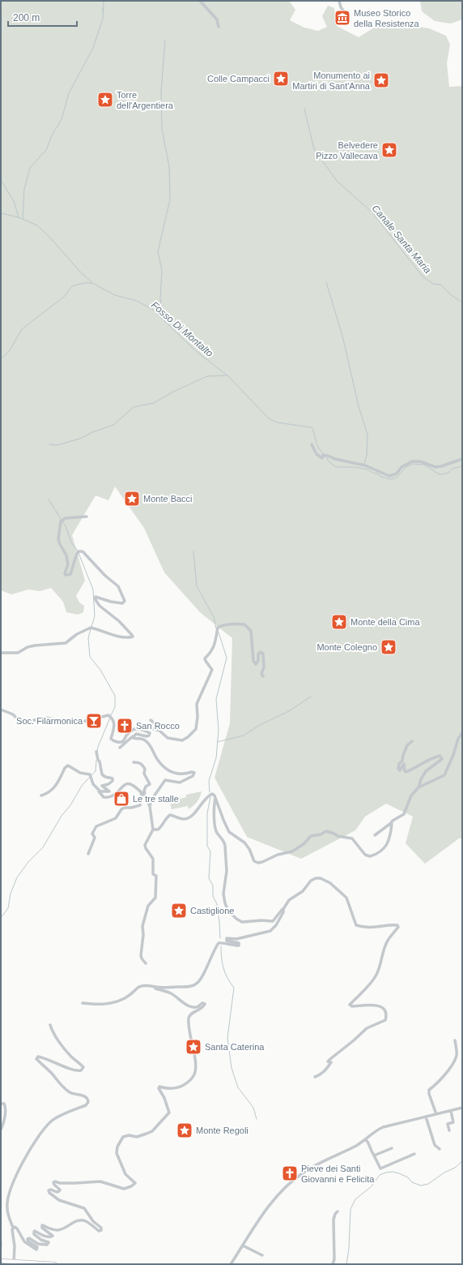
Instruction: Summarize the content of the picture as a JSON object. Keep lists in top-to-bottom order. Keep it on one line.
{"water":["Canale Santa Maria","Fosso Di Montalto"],"places":{"museum":["Museo Storico della Resistenza"],"place":["Colle Campacci","Monumento ai Martiri di Sant'Anna","Torre dell'Argentiera","Belvedere Pizzo Vallecava","Monte Bacci","Monte della Cima","Monte Colegno","Castiglione","Santa Caterina","Monte Regoli"],"bar":["Soc. Filarmonica"],"church":["San Rocco","Pieve dei Santi Giovanni e Felicita"],"shop":["Le tre stalle"]},"scale_bar":"200 m"}
